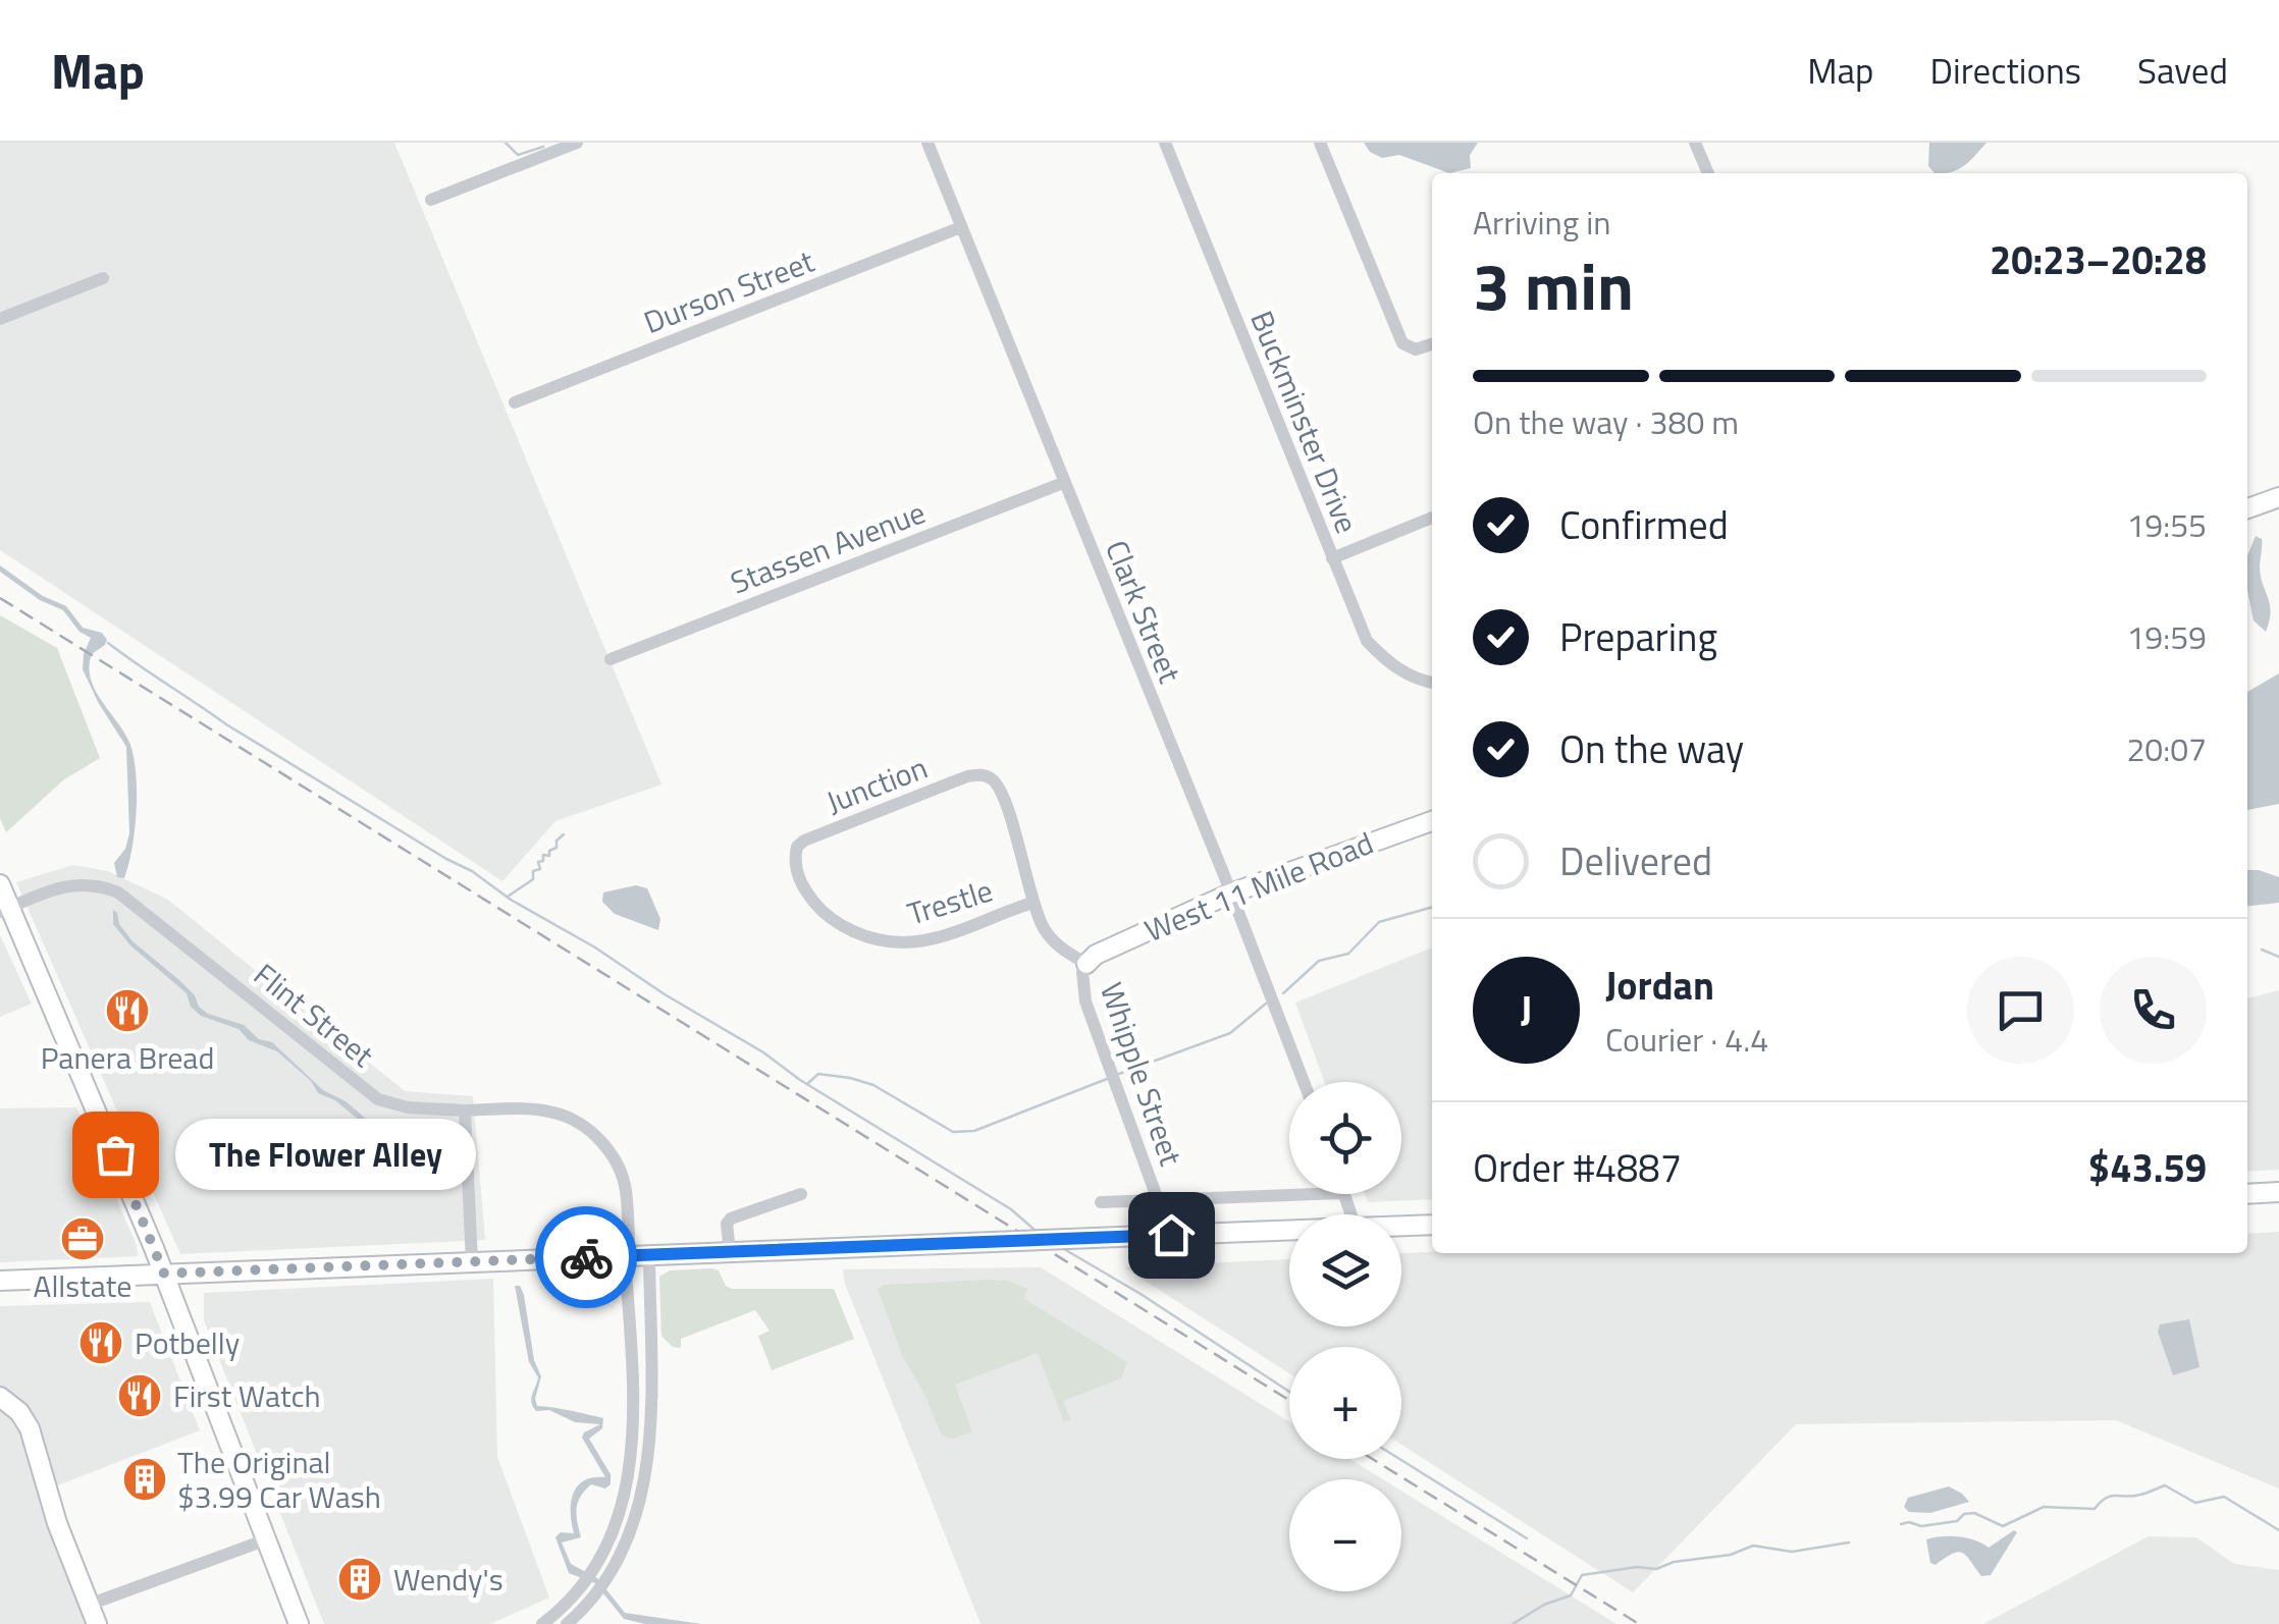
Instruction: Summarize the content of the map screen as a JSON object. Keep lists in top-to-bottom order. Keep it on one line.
{"streets":{"main road":["West 11 Mile Road"],"street":["Durson Street","Buckminster Drive","Stassen Avenue","Clark Street","Junction","Trestle","Flint Street","Whipple Street"]},"crossings":[["Durson Street","Clark Street"],["Stassen Avenue","Clark Street"],["Clark Street","West 11 Mile Road"],["Junction","Trestle"],["West 11 Mile Road","Whipple Street"]],"places":{"restaurant":["Panera Bread","Potbelly","First Watch"],"other":["The Flower Alley"],"office":["Allstate"],"building":["The Original $3.99 Car Wash","Wendy's"]},"page":{"header":"Map","nav":["Map","Directions","Saved"],"heading":["3 min","Arriving in","20:23–20:28"],"panel":["Jordan","Courier · 4.4","Order #4887","$43.59"],"bar":"On the way · 380 m","list":[["Confirmed","19:55"],["Preparing","19:59"],["On the way","20:07"],"Delivered"],"round":"J","map_buttons":["+","−"],"bubble":"The Flower Alley"}}
